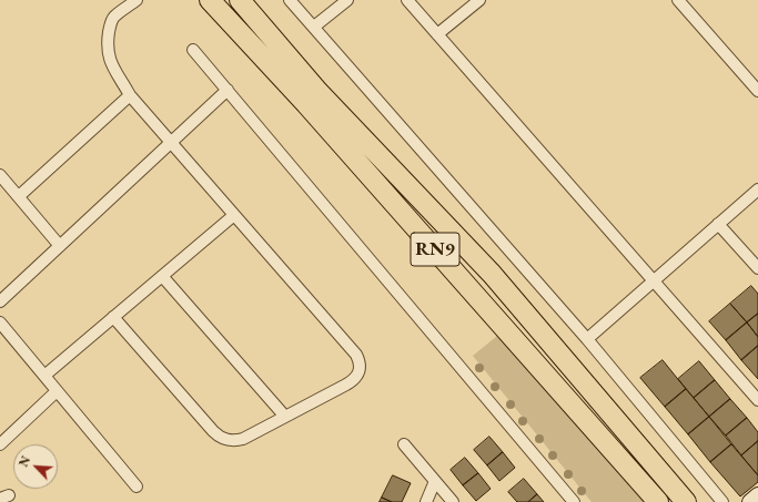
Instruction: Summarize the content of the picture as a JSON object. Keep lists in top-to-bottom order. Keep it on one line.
{"streets":{"highway":["RN9"]},"north":"top left"}
